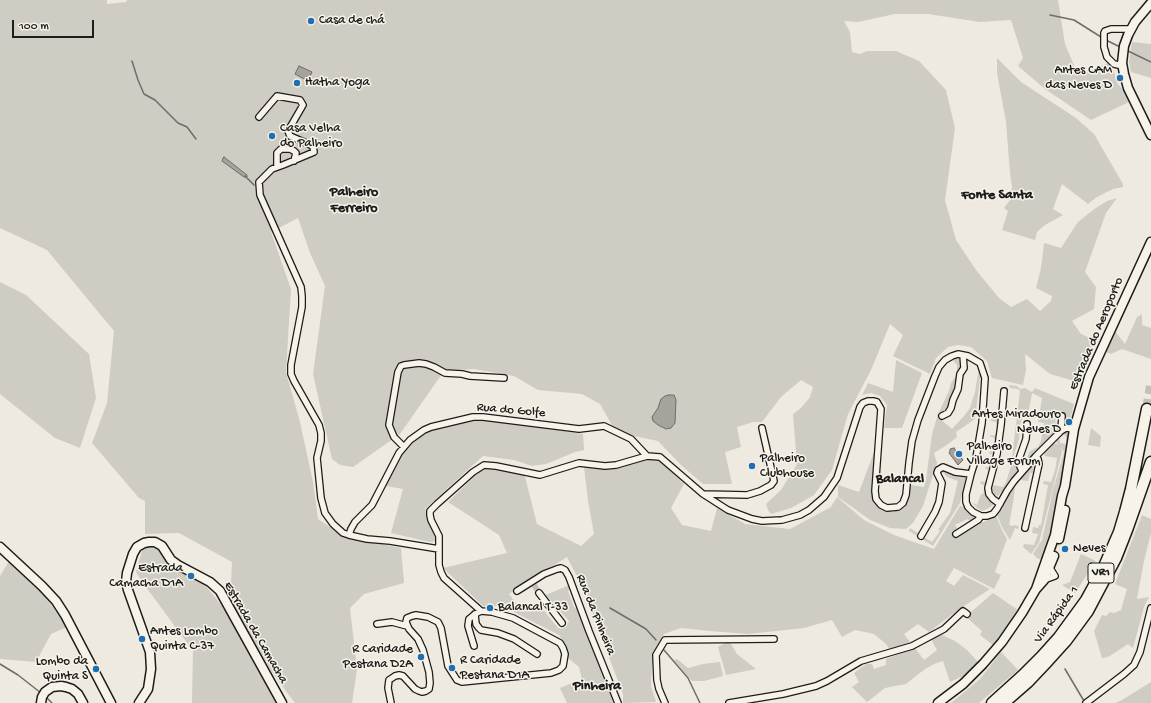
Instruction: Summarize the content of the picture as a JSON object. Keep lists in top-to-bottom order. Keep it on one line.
{"streets":{"highway":["VR1","Via Rápida 1"],"main road":["Estrada do Aeroporto","Estrada da Camacha"],"street":["Rua do Golfe","Rua da Pinheira"]},"districts":["Palheiro Ferreiro","Fonte Santa","Balancal","Pinheira"],"places":["Casa de chá","Antes CAM das Neves D","Hatha Yoga","Casa Velha do Palheiro","Antes Miradouro Neves D","Palheiro Village Forum","Palheiro Clubhouse","Neves","Estrada Camacha D1A","Balancal T-33","Antes Lombo Quinta C-37","R Caridade Pestana D2A","R Caridade Pestana D1A","Lombo da Quinta S"],"scale_bar":"100 m"}
